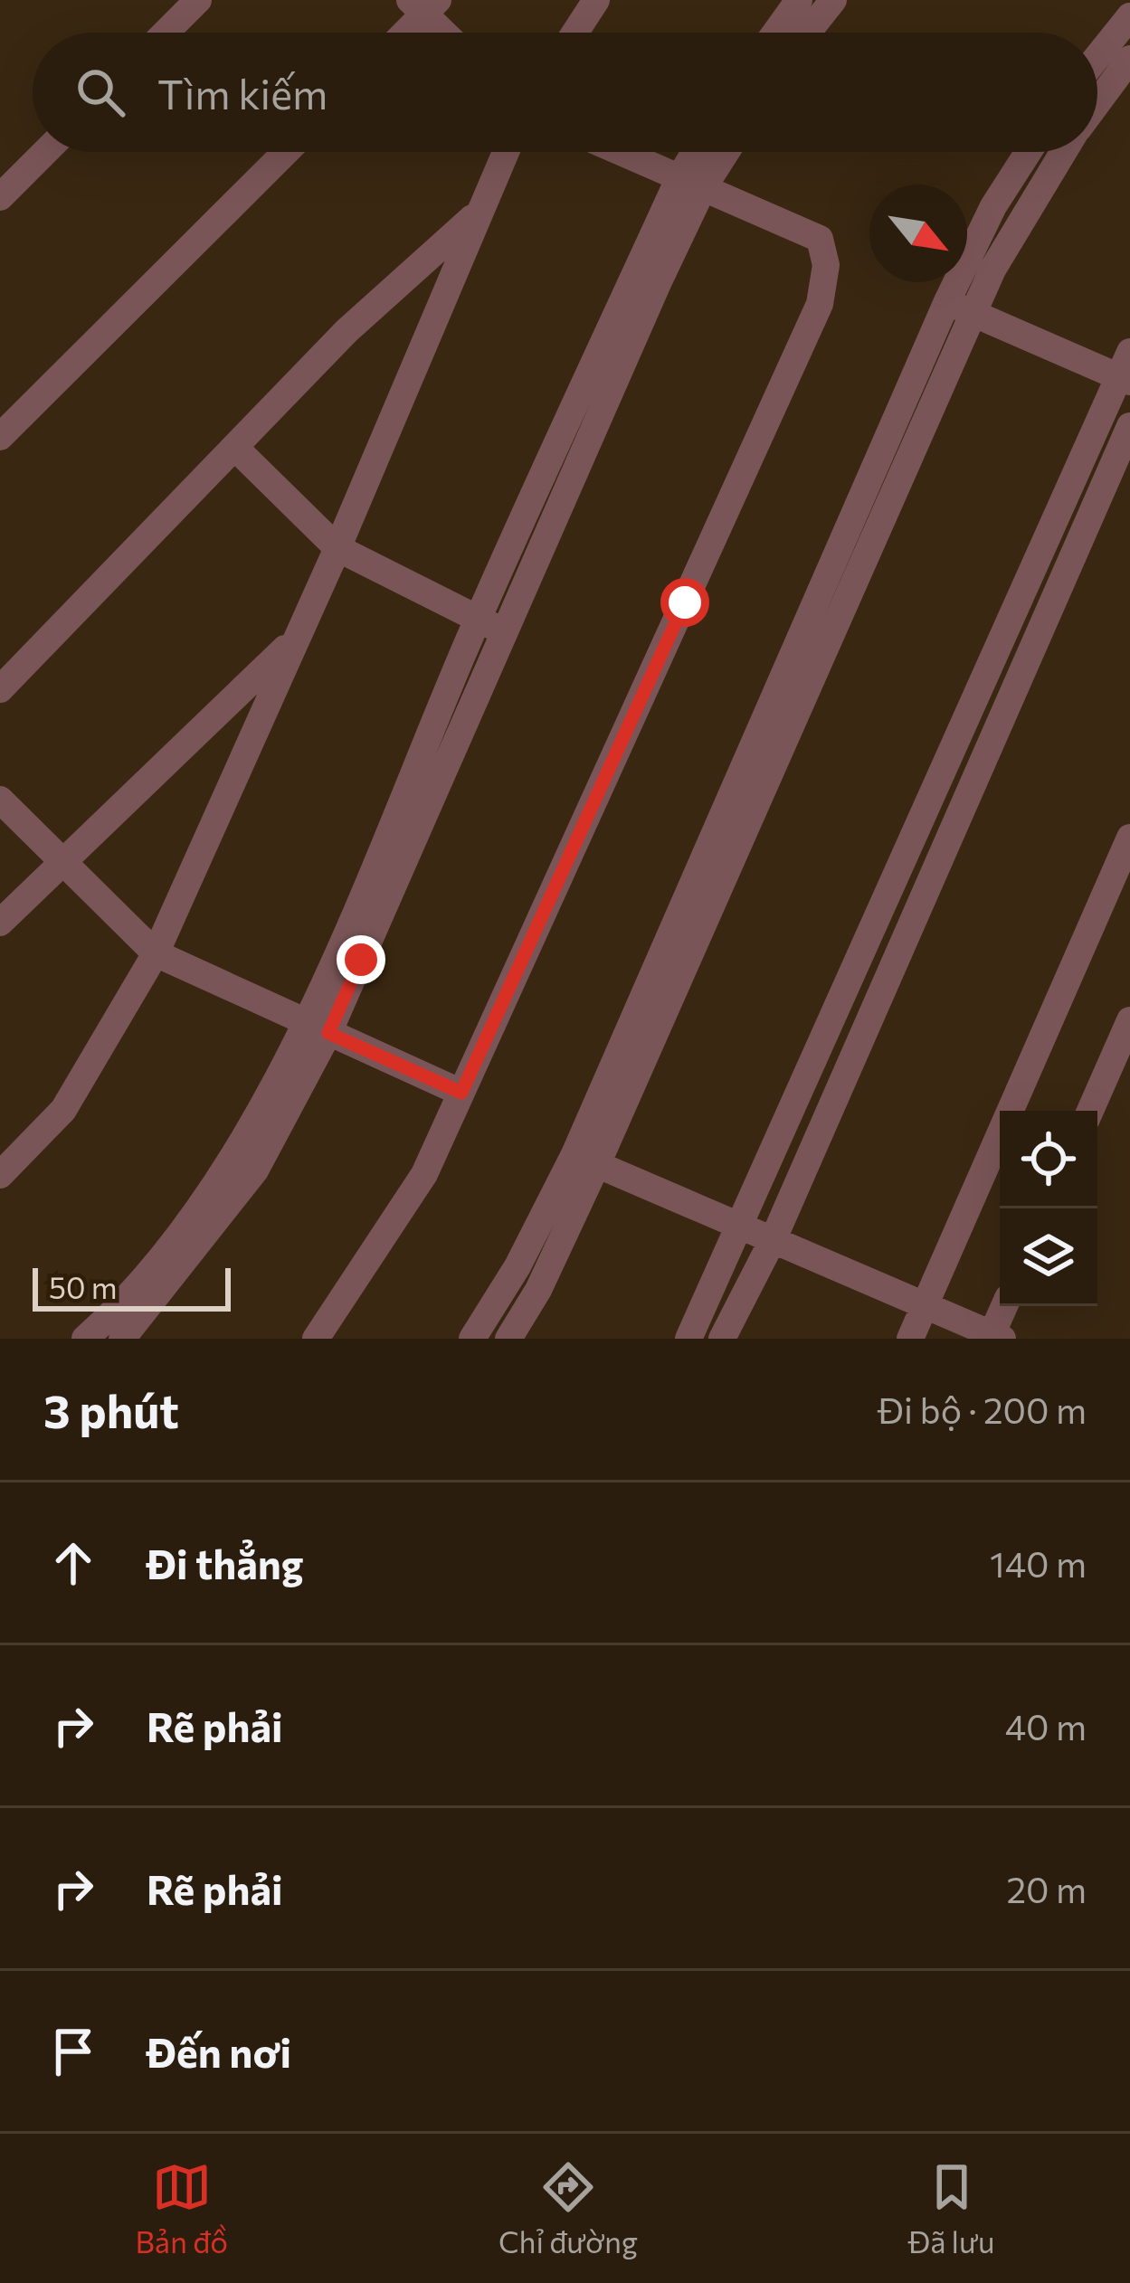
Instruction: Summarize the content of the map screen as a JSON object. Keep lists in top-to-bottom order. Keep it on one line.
{"scale_bar":"50 m","north":"bottom right","page":{"search":"Tìm kiếm","scale":"50 m","heading":["3 phút","Đi bộ · 200 m"],"list":[["Đi thẳng","140 m"],["Rẽ phải","40 m"],["Rẽ phải","20 m"],"Đến nơi"],"nav":["Bản đồ","Chỉ đường","Đã lưu"]}}
